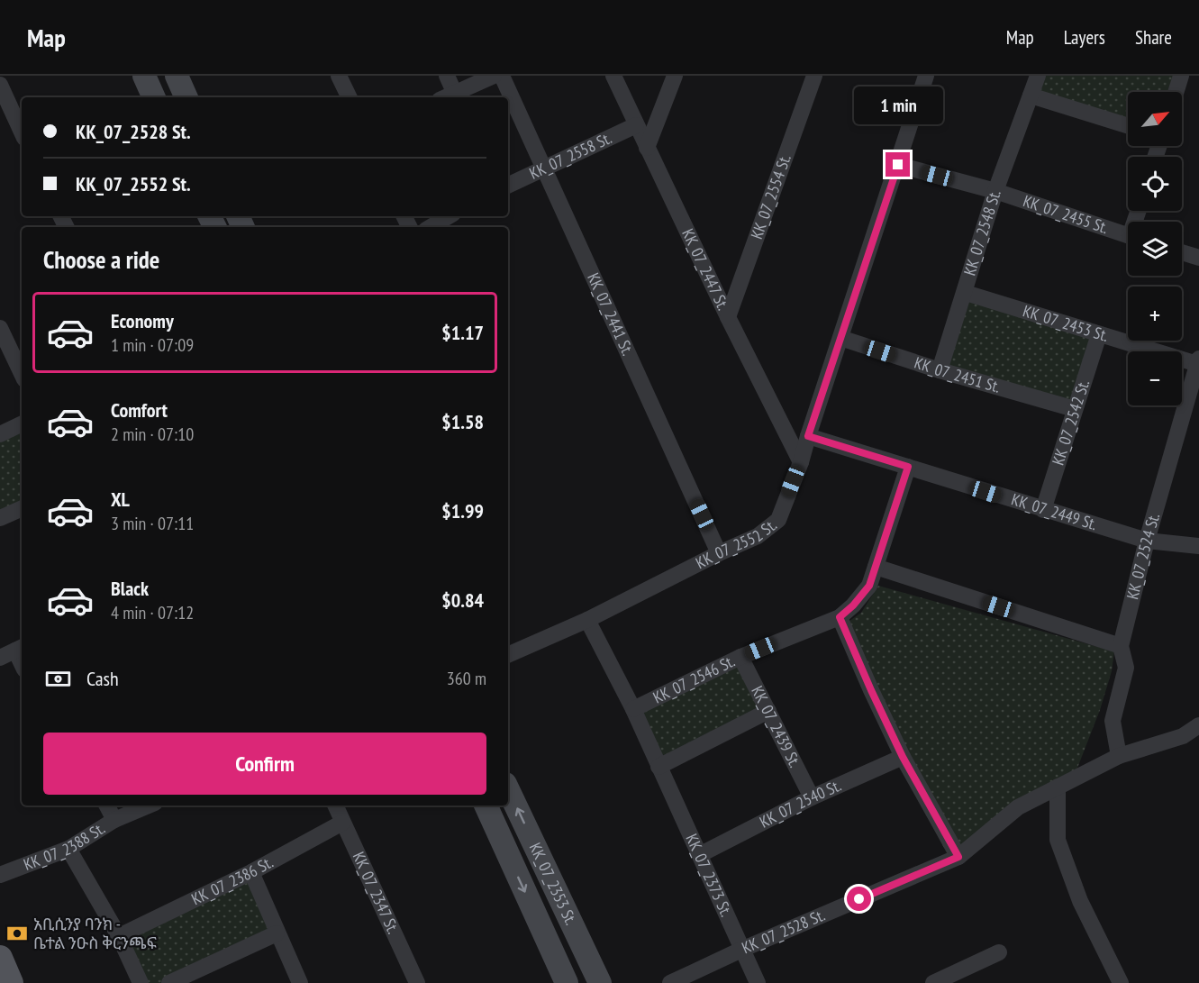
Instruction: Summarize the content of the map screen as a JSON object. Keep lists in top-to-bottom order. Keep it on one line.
{"streets":{"street":["KK_07_2558 St.","KK_07_2554 St.","KK_07_2455 St.","KK_07_2548 St.","KK_07_2447 St.","KK_07_2441 St.","KK_07_2453 St.","KK_07_2451 St.","KK_07_2542 St.","KK_07_2449 St.","KK_07_2552 St.","KK_07_2524 St.","KK_07_2546 St.","KK_07_2439 St.","KK_07_2540 St.","KK_07_2388 St.","KK_07_2373 St.","KK_07_2386 St.","KK_07_2353 St.","KK_07_2347 St.","KK_07_2528 St."]},"crossings":[["KK_07_2558 St.","KK_07_2447 St."],["KK_07_2558 St.","KK_07_2441 St."],["KK_07_2554 St.","KK_07_2447 St."],["KK_07_2455 St.","KK_07_2548 St."],["KK_07_2455 St.","KK_07_2552 St."],["KK_07_2548 St.","KK_07_2453 St."],["KK_07_2548 St.","KK_07_2451 St."],["KK_07_2447 St.","KK_07_2552 St."],["KK_07_2441 St.","KK_07_2552 St."],["KK_07_2453 St.","KK_07_2542 St."],["KK_07_2453 St.","KK_07_2524 St."],["KK_07_2451 St.","KK_07_2542 St."],["KK_07_2451 St.","KK_07_2552 St."],["KK_07_2542 St.","KK_07_2449 St."],["KK_07_2449 St.","KK_07_2552 St."],["KK_07_2449 St.","KK_07_2524 St."],["KK_07_2449 St.","KK_07_2546 St."],["KK_07_2552 St.","KK_07_2373 St."],["KK_07_2524 St.","KK_07_2528 St."],["KK_07_2546 St.","KK_07_2439 St."],["KK_07_2546 St.","KK_07_2373 St."],["KK_07_2439 St.","KK_07_2540 St."],["KK_07_2540 St.","KK_07_2373 St."],["KK_07_2373 St.","KK_07_2528 St."],["KK_07_2386 St.","KK_07_2347 St."]],"places":{"bank":["አቢሲንያ ባንክ - ቤተል ንዑስ ቅርንጫፍ"]},"north":"top right","page":{"header":"Map","nav":["Map","Layers","Share"],"bubble":"1 min","map_buttons":["+","−"],"banner":["KK_07_2528 St.","KK_07_2552 St."],"heading":"Choose a ride","list":[{"name":"Economy","note":"1 min · 07:09","value":"$1.17"},{"name":"Comfort","note":"2 min · 07:10","value":"$1.58"},{"name":"XL","note":"3 min · 07:11","value":"$1.99"},{"name":"Black","note":"4 min · 07:12","value":"$0.84"}],"pay":["Cash","360 m"],"buttons":"Confirm"}}
